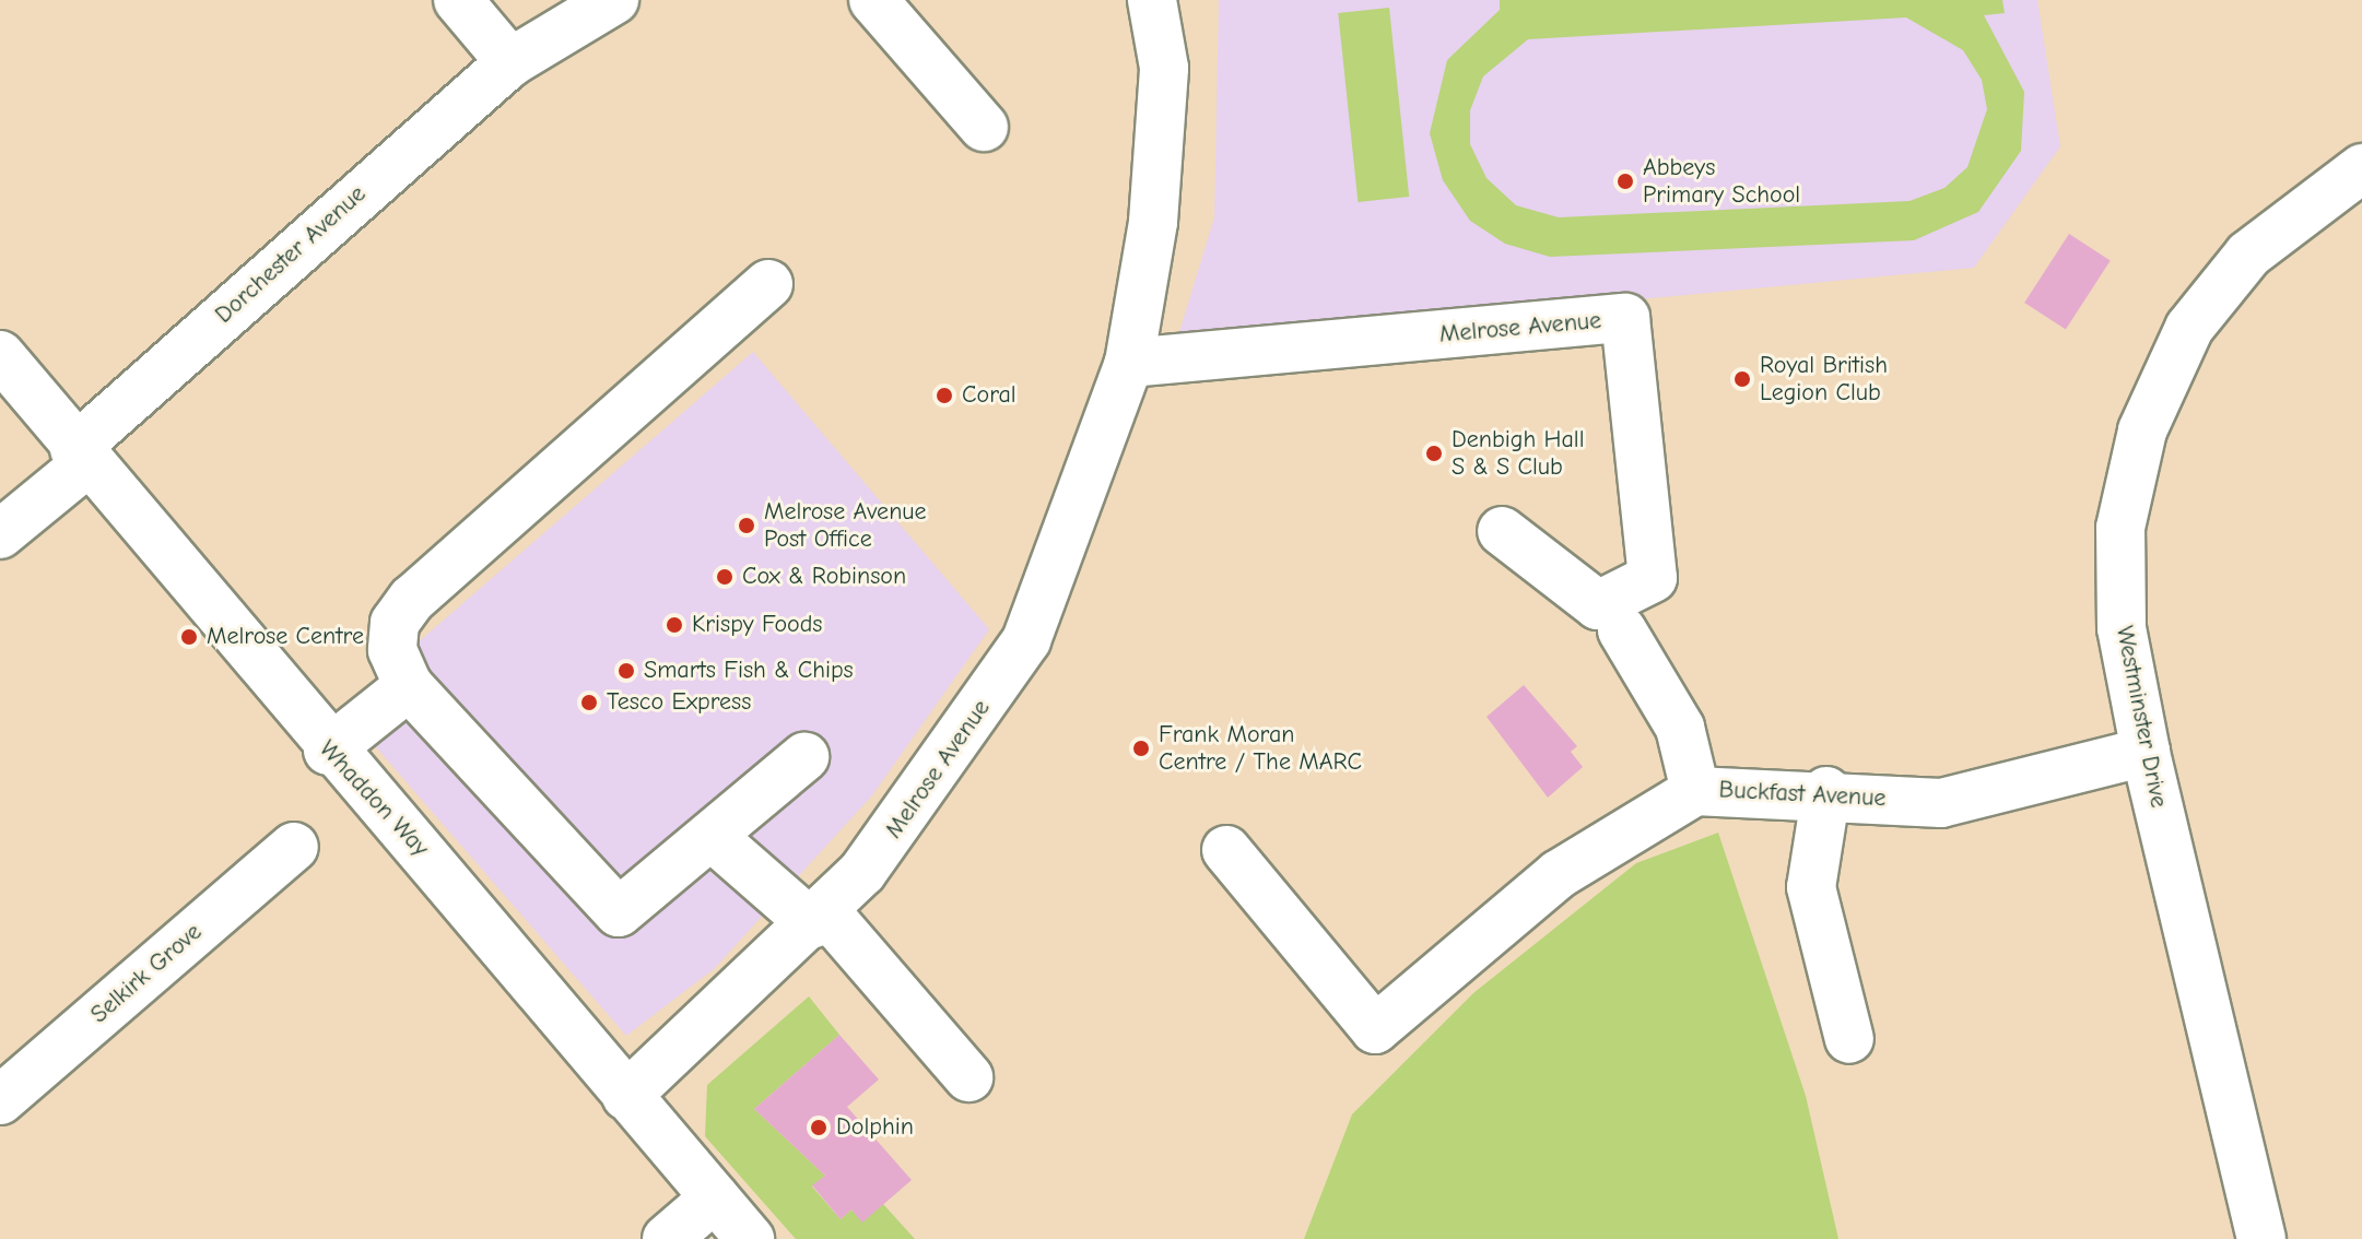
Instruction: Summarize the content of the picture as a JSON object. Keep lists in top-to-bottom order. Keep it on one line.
{"streets":{"street":["Dorchester Avenue","Melrose Avenue","Westminster Drive","Buckfast Avenue","Whaddon Way","Selkirk Grove"]},"crossings":[["Dorchester Avenue","Whaddon Way"],["Melrose Avenue","Whaddon Way"],["Westminster Drive","Buckfast Avenue"]],"places":["Abbeys Primary School","Royal British Legion Club","Coral","Denbigh Hall S & S Club","Melrose Avenue Post Office","Cox & Robinson","Krispy Foods","Melrose Centre","Smarts Fish & Chips","Tesco Express","Frank Moran Centre / The MARC","Dolphin"]}
